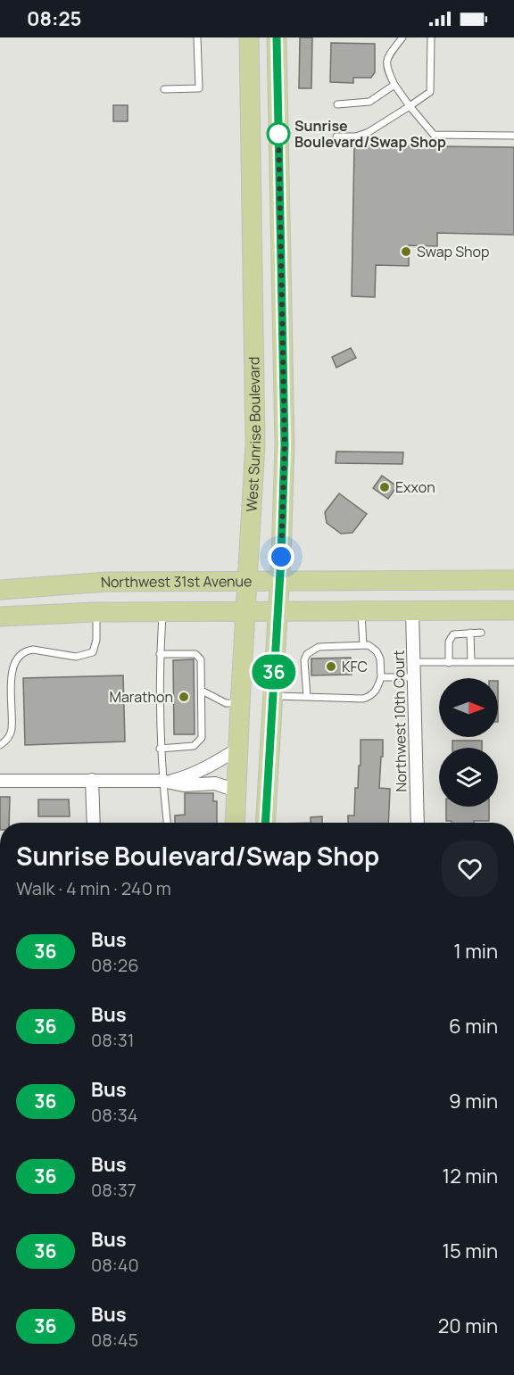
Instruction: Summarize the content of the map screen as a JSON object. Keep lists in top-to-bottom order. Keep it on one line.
{"streets":{"main road":["West Sunrise Boulevard","Northwest 31st Avenue"],"street":["Northwest 10th Court"]},"crossings":[["West Sunrise Boulevard","Northwest 31st Avenue"],["Northwest 31st Avenue","Northwest 10th Court"]],"places":["Sunrise Boulevard/Swap Shop","Swap Shop","Exxon","KFC","Marathon"],"lines":["bus line 36"],"north":"right","page":{"status":"08:25","on_map":"36","heading":["Sunrise Boulevard/Swap Shop","Walk · 4 min · 240 m"],"list":[{"mark":"36","name":"Bus","note":"08:26","value":"1 min"},{"mark":"36","name":"Bus","note":"08:31","value":"6 min"},{"mark":"36","name":"Bus","note":"08:34","value":"9 min"},{"mark":"36","name":"Bus","note":"08:37","value":"12 min"},{"mark":"36","name":"Bus","note":"08:40","value":"15 min"},{"mark":"36","name":"Bus","note":"08:45","value":"20 min"}]}}
